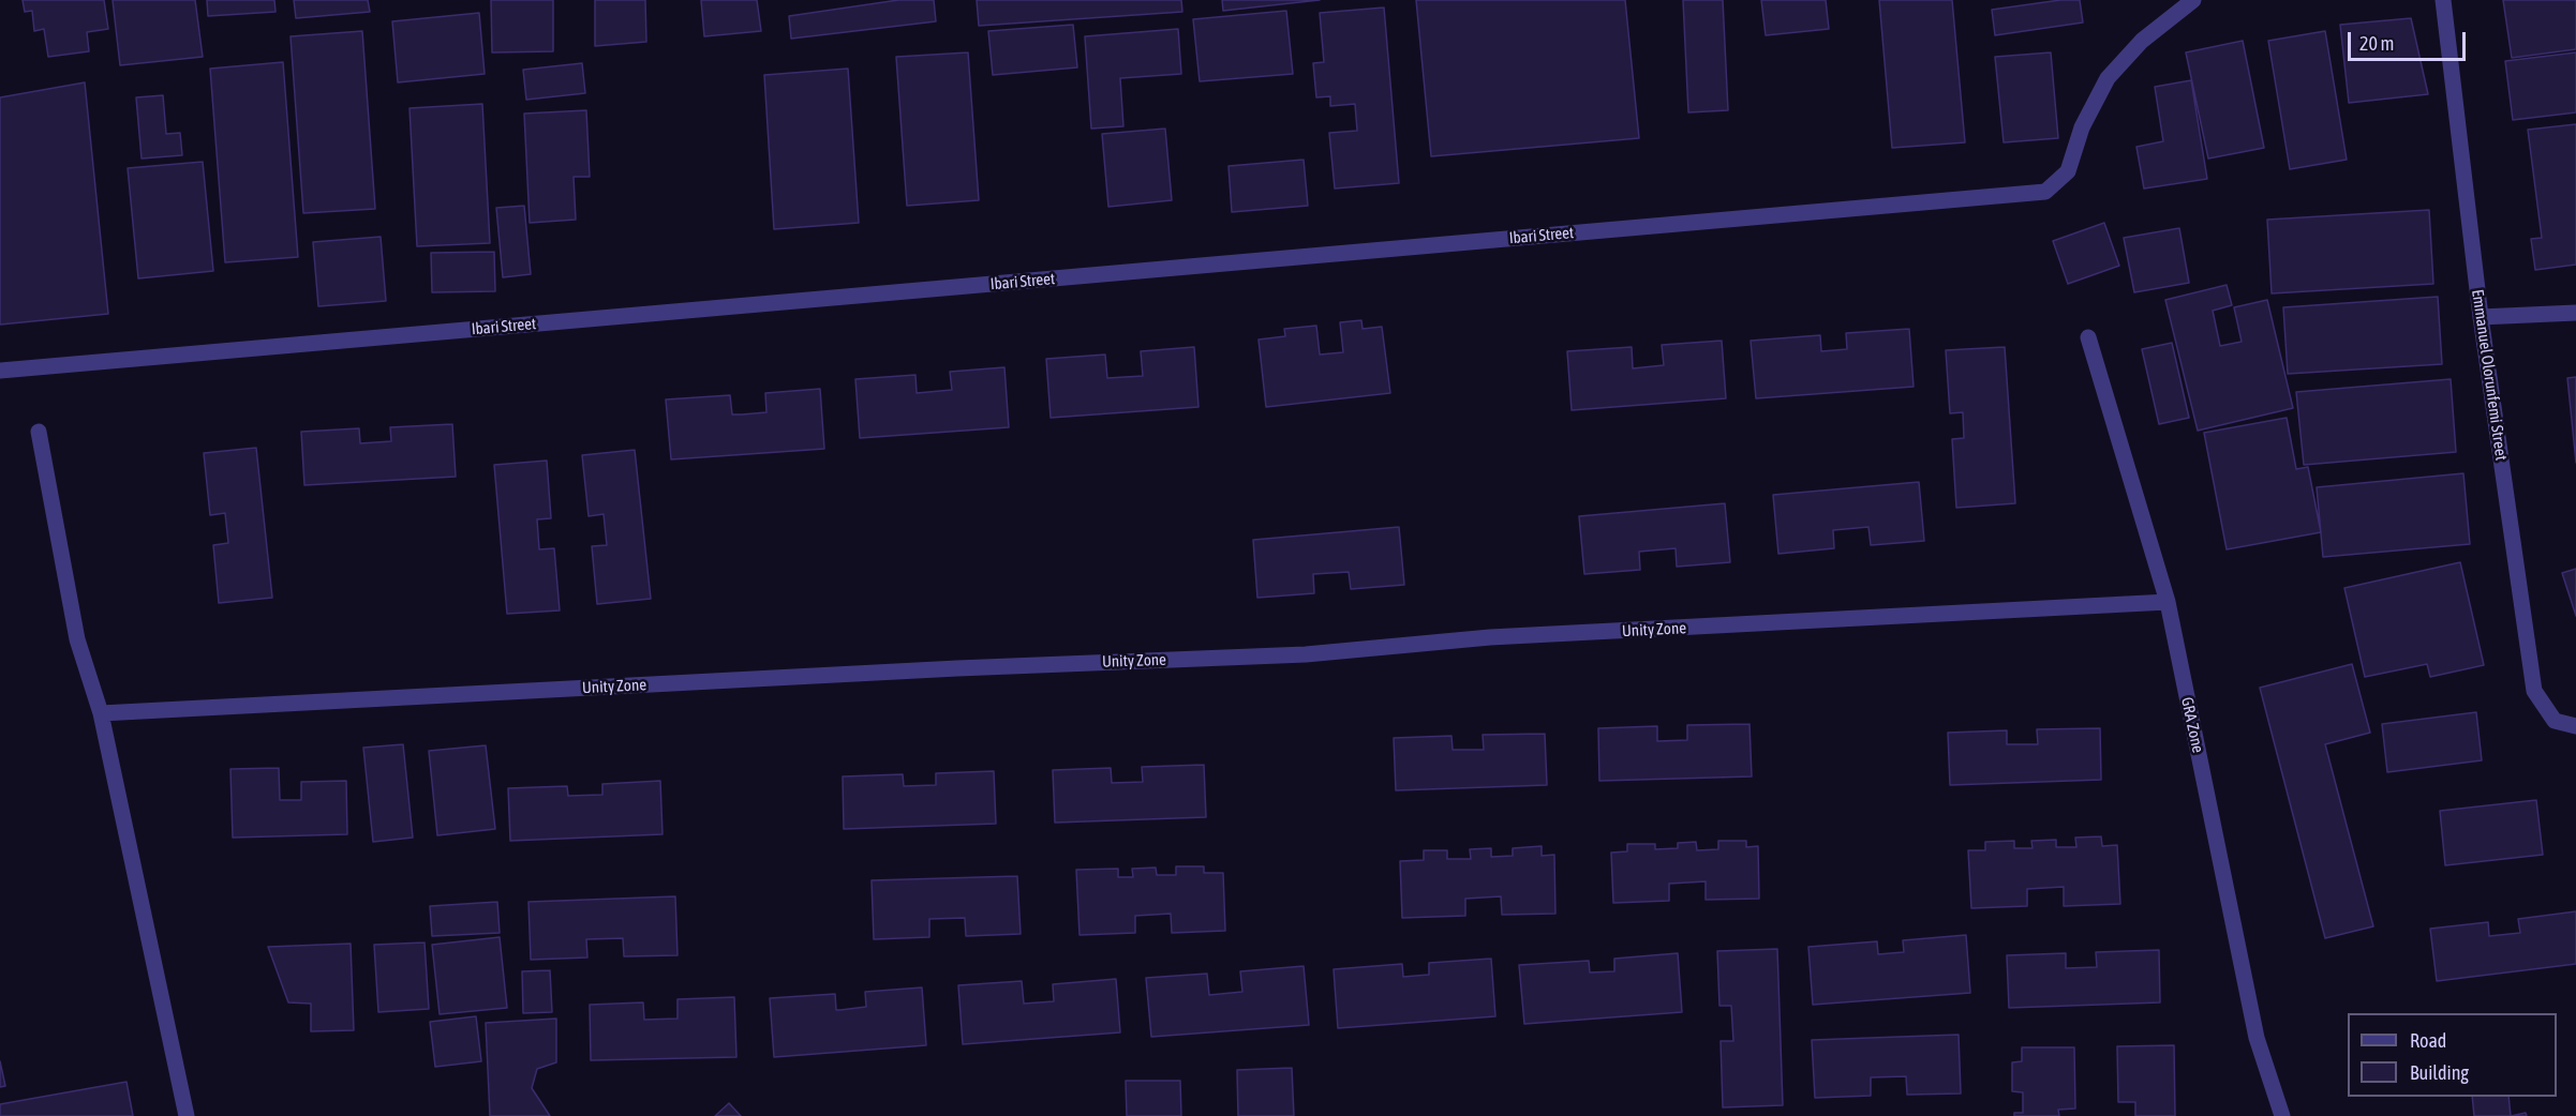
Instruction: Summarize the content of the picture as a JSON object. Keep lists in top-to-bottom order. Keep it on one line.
{"streets":{"street":["Ibari Street","Emmanuel Olorunfemi Street","Unity Zone","GRA Zone"]},"crossings":[["Unity Zone","GRA Zone"]],"legend":["Road","Building"],"scale_bar":"20 m"}
